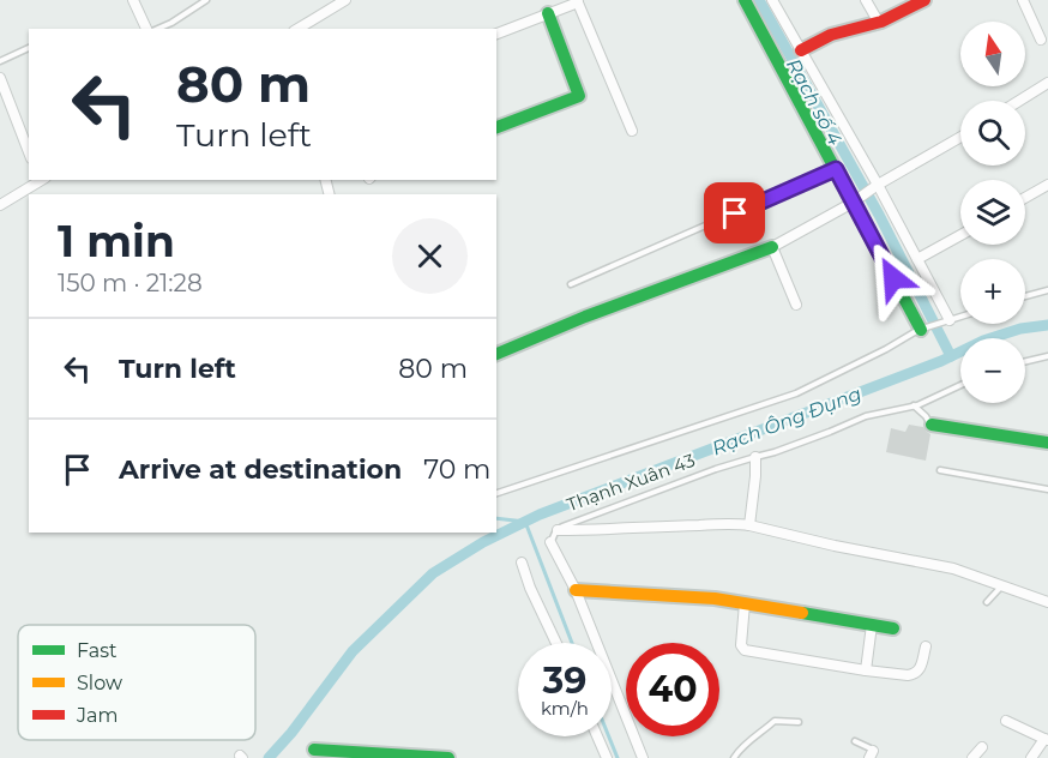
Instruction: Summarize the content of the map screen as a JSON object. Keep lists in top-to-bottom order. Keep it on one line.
{"streets":{"lane":["Thạnh Xuân 43"]},"water":["Rạch số 4","Rạch Ông Đụng"],"legend":["Fast","Slow","Jam"],"north":"top","page":{"map_buttons":["+","−"],"turn":["80 m","Turn left"],"heading":["1 min","150 m · 21:28"],"list":[{"name":"Turn left","value":"80 m"},{"name":"Arrive at destination","value":"70 m"}],"speed":"39 km/h","limit":"40"}}
